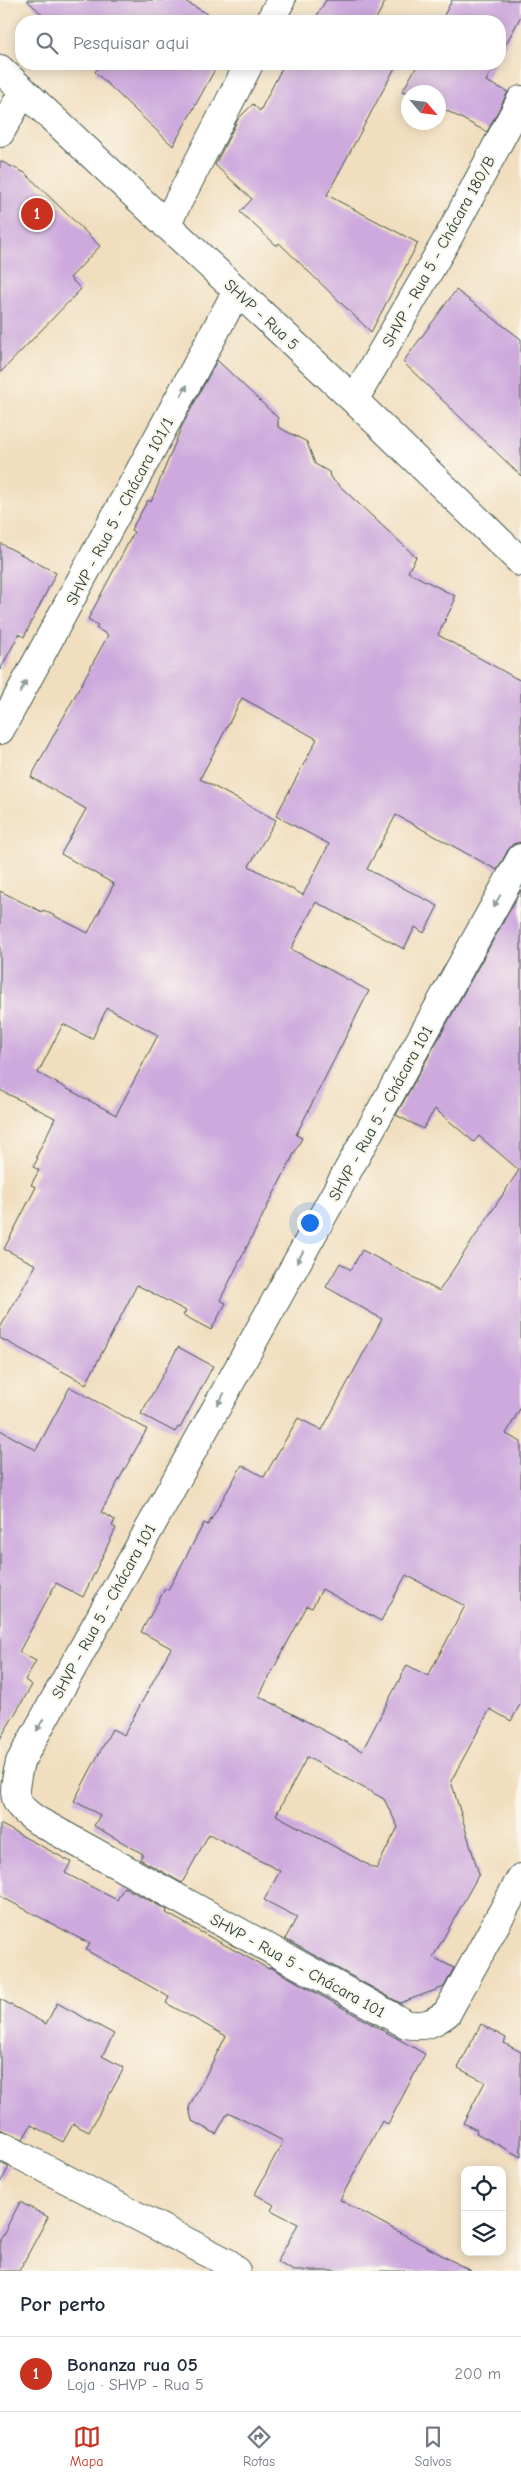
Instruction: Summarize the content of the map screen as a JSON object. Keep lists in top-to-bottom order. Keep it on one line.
{"streets":{"street":["SHVP - Rua 5 - Chácara 180/B","SHVP - Rua 5","SHVP - Rua 5 - Chácara 101/1","SHVP - Rua 5 - Chácara 101"]},"crossings":[["SHVP - Rua 5 - Chácara 180/B","SHVP - Rua 5"],["SHVP - Rua 5","SHVP - Rua 5 - Chácara 101/1"]],"one_way":["SHVP - Rua 5 - Chácara 101/1"],"north":"bottom right","page":{"search":"Pesquisar aqui","pins":"1","heading":"Por perto","list":[{"mark":"1","name":"Bonanza rua 05","note":"Loja · SHVP - Rua 5","value":"200 m"}],"nav":["Mapa","Rotas","Salvos"]}}
